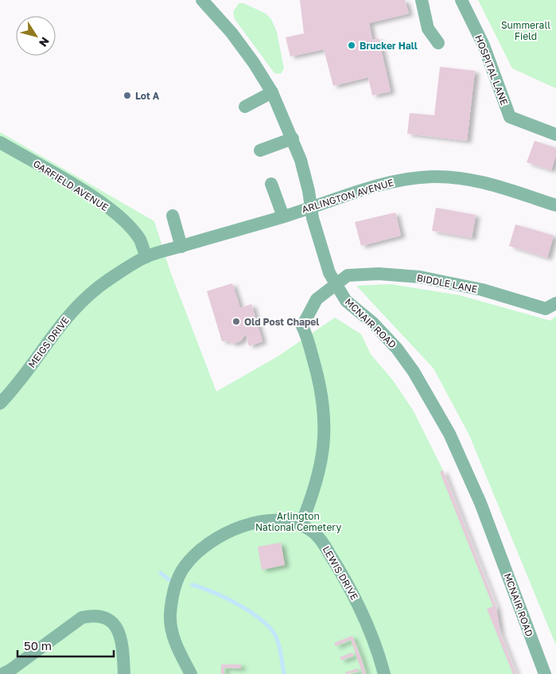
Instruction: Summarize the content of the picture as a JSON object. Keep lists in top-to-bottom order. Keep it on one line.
{"streets":{"street":["HOSPITAL LANE","GARFIELD AVENUE","ARLINGTON AVENUE","BIDDLE LANE","MCNAIR ROAD","MEIGS DRIVE","LEWIS DRIVE"]},"crossings":[["GARFIELD AVENUE","MEIGS DRIVE"],["ARLINGTON AVENUE","MCNAIR ROAD"],["ARLINGTON AVENUE","MEIGS DRIVE"],["BIDDLE LANE","MCNAIR ROAD"]],"parks":["Summerall Field","Arlington National Cemetery"],"places":["Brucker Hall","Lot A","Old Post Chapel"],"scale_bar":"50 m","north":"bottom right"}
